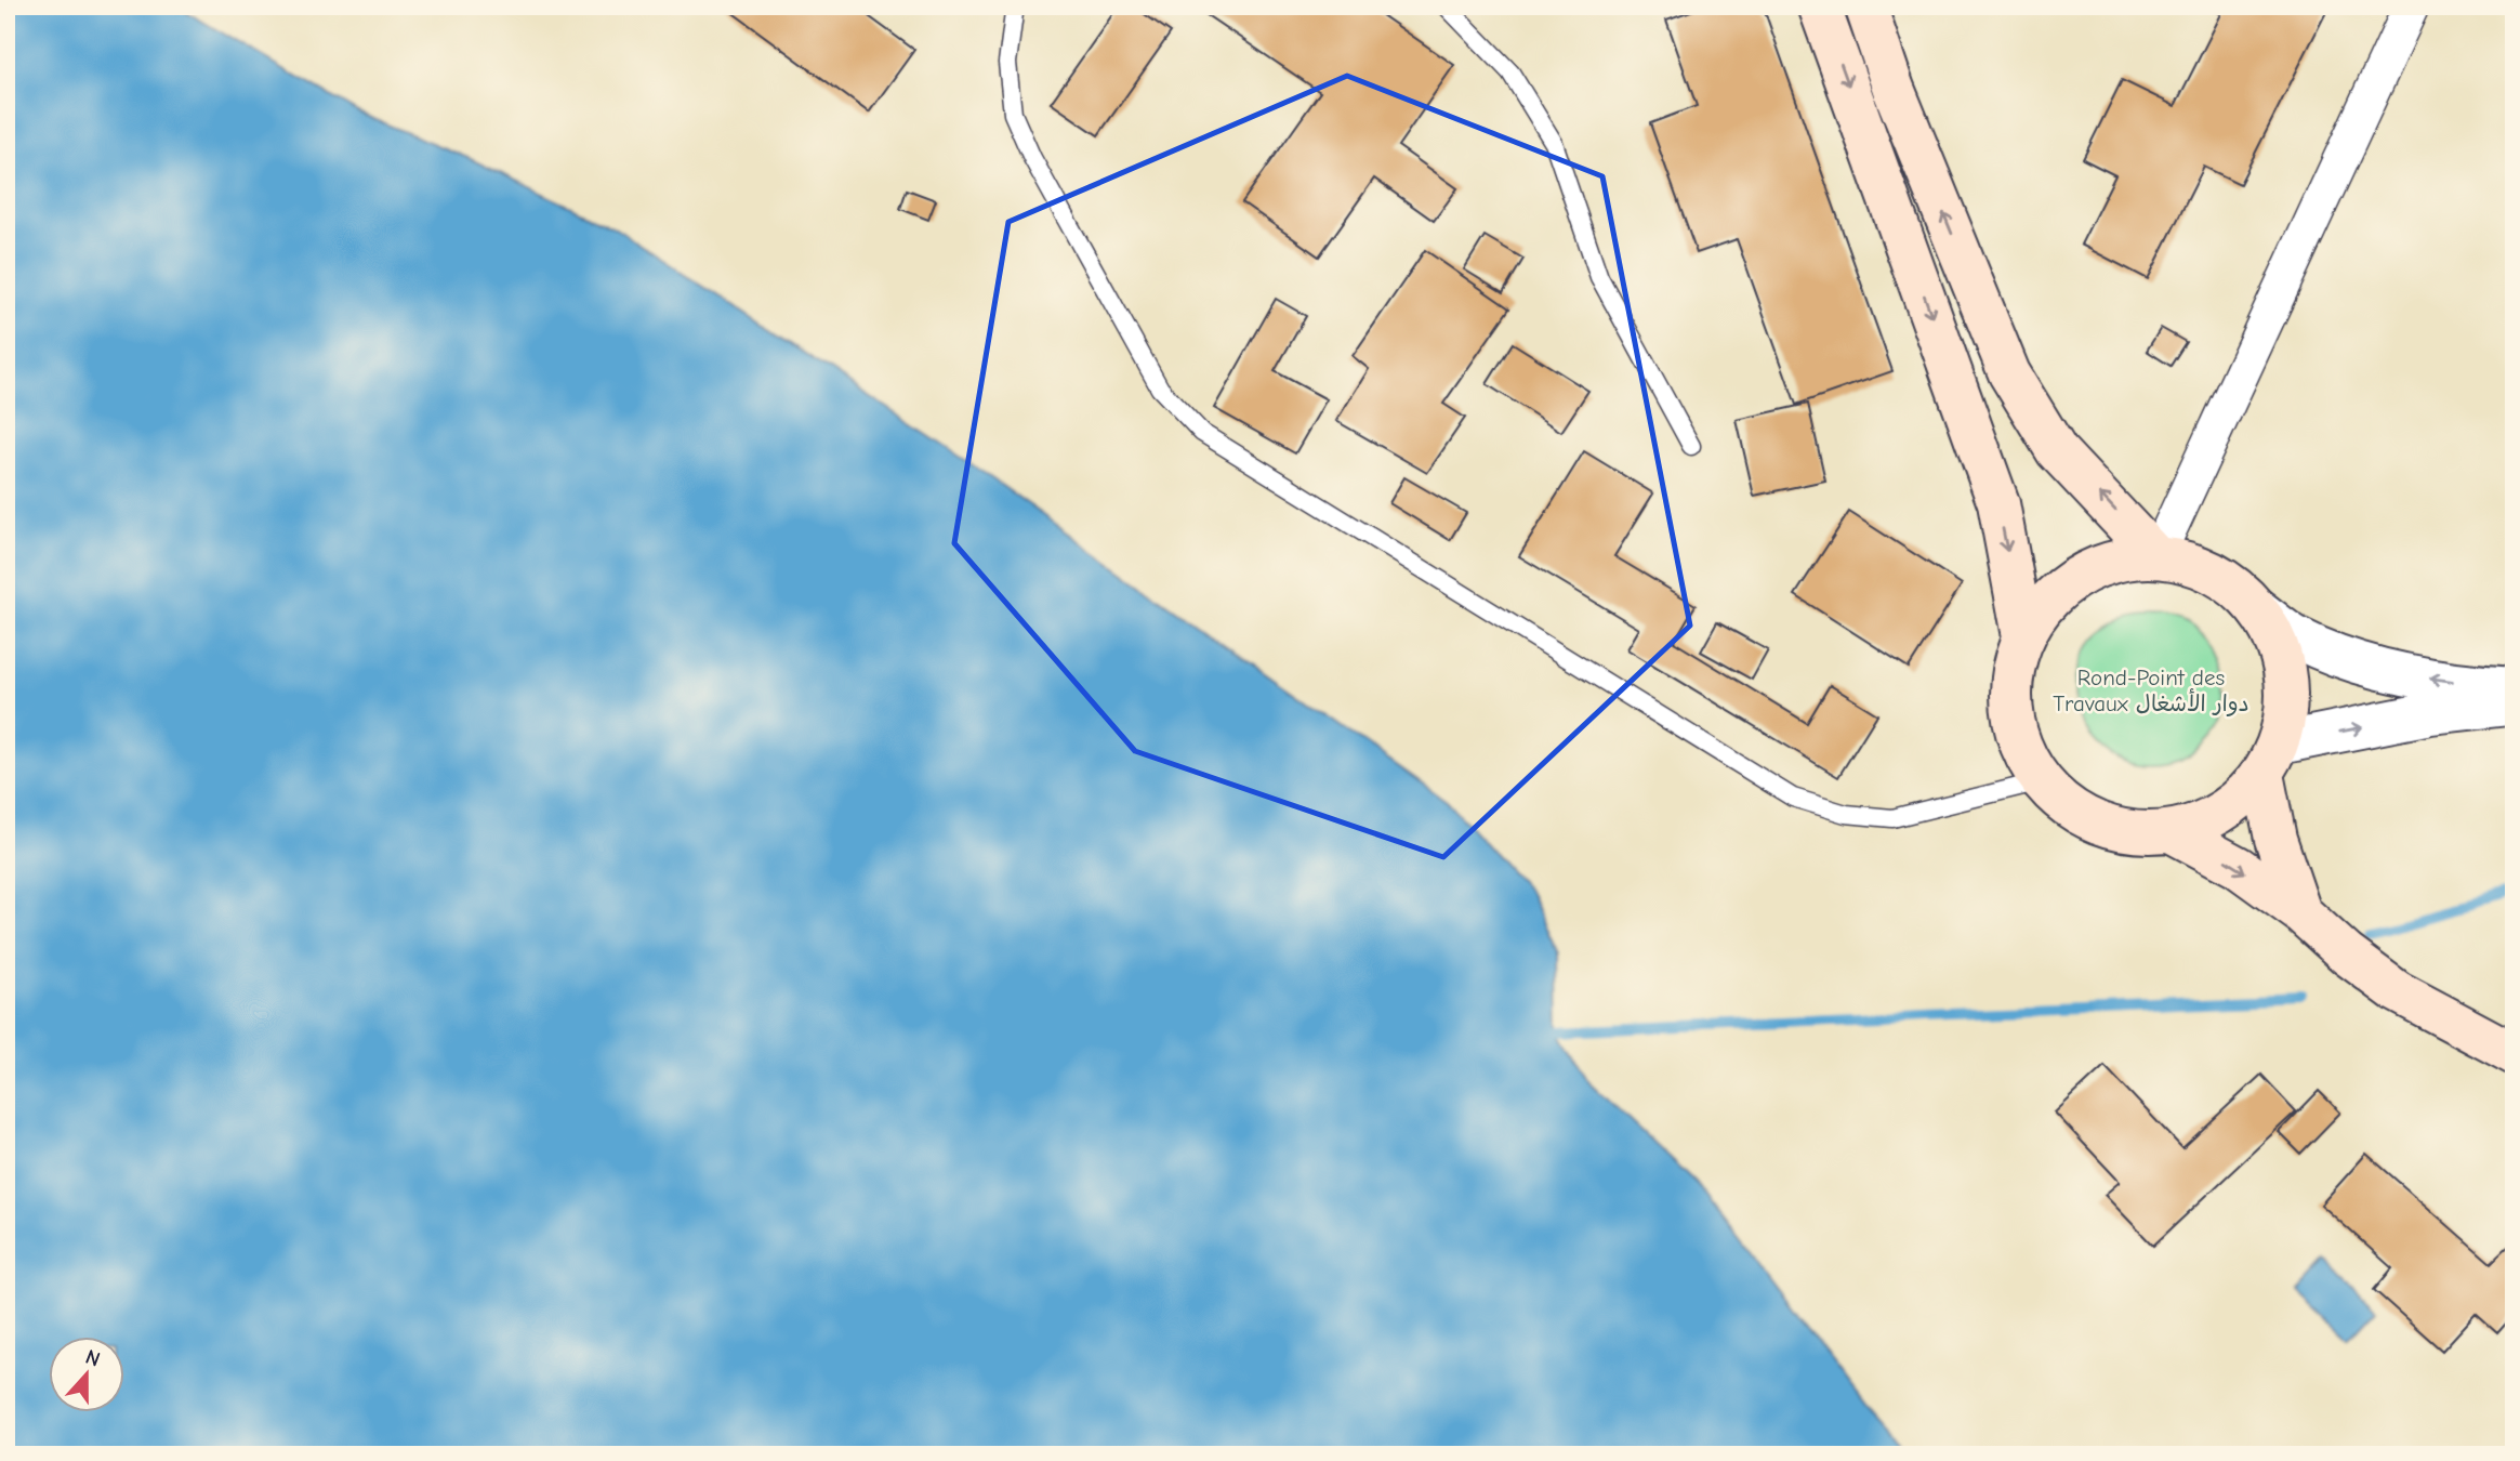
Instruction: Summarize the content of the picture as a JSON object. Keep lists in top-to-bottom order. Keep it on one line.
{"parks":["Rond-Point des Travaux دوار الأشغال"],"north":"top"}
